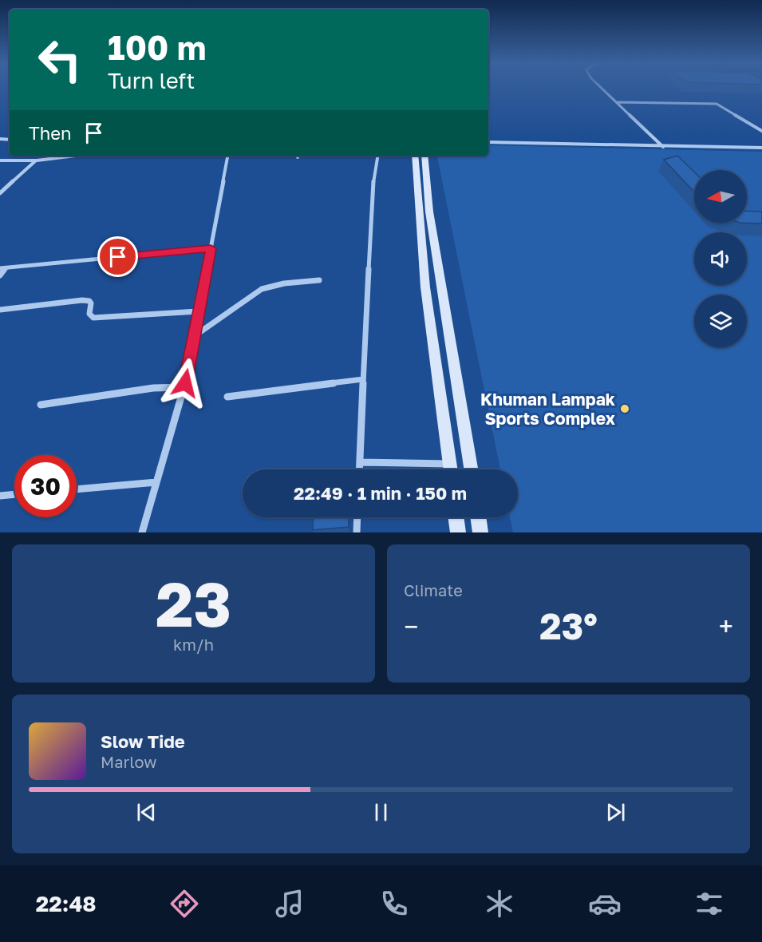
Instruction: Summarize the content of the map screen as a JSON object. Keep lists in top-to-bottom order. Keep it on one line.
{"places":["Khuman Lampak Sports Complex"],"north":"left","page":{"turn":["100 m","Turn left"],"then":"Then","limit":"30","trip":"22:49 · 1 min · 150 m","tile":[["23","km/h"],"Climate"],"heat":["−","23°","+"],"song":["Slow Tide","Marlow"],"tabs":"22:48"}}
